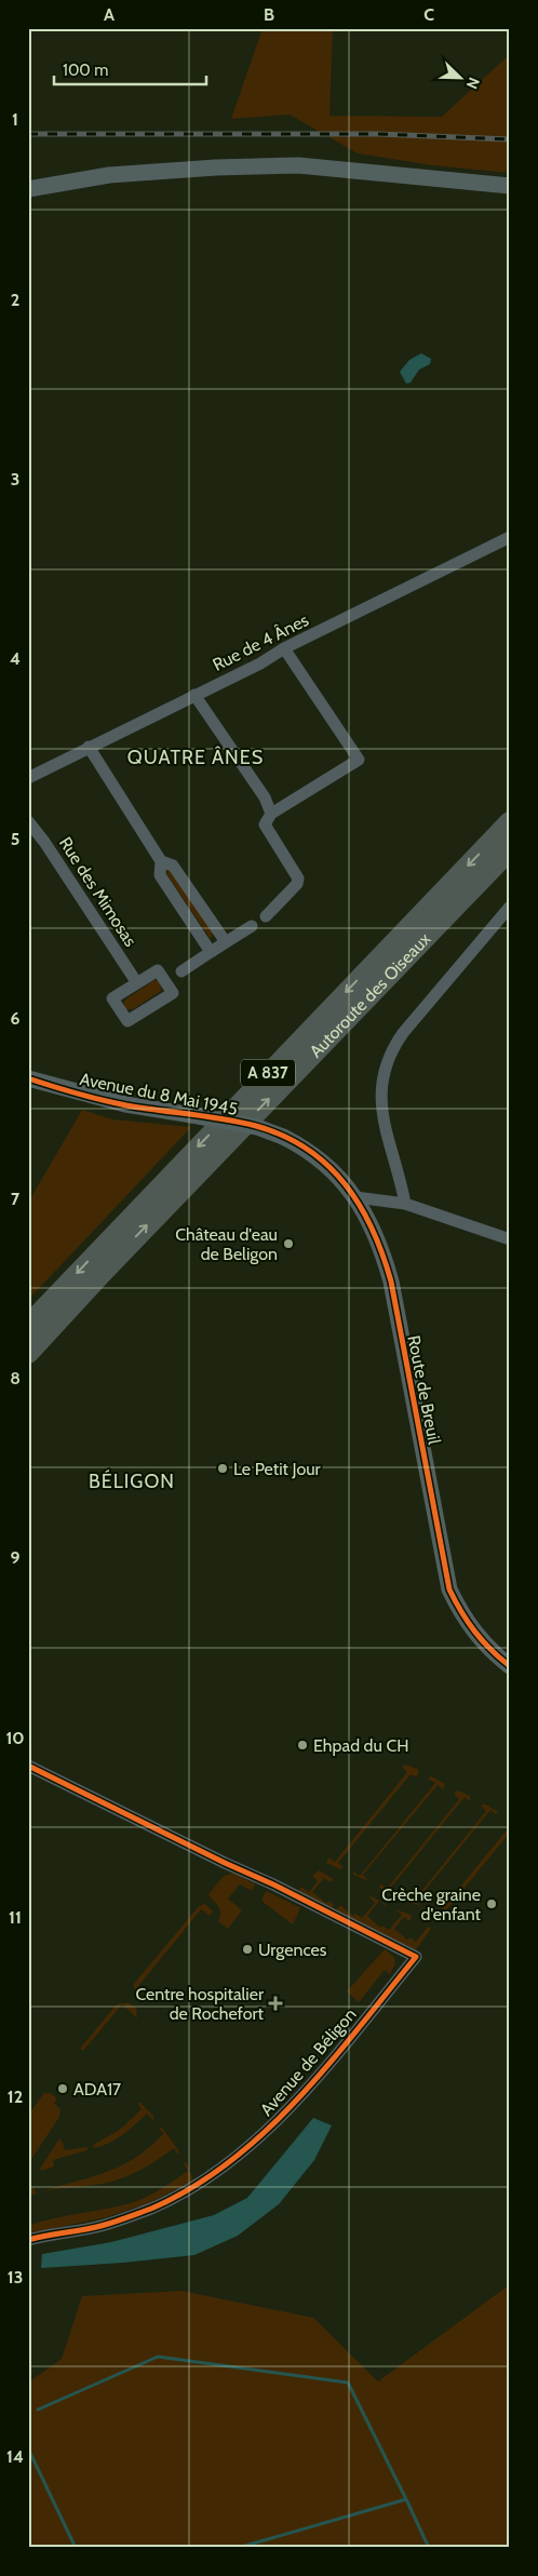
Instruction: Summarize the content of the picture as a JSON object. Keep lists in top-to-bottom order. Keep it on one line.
{"streets":{"highway":["Autoroute des Oiseaux","A 837"],"street":["Rue de 4 Ânes","Rue des Mimosas","Avenue du 8 Mai 1945","Route de Breuil","Avenue de Béligon"]},"crossings":[["Avenue du 8 Mai 1945","Route de Breuil"]],"districts":["QUATRE ÂNES","BÉLIGON"],"places":{"other":["Château d'eau de Beligon","Le Petit Jour","Ehpad du CH","Crèche graine d'enfant","Urgences","ADA17"],"health":["Centre hospitalier de Rochefort"]},"scale_bar":"100 m","north":"bottom right","grid":{"columns":["A","B","C"],"rows":["1","2","3","4","5","6","7","8","9","10","11","12","13","14"]}}
